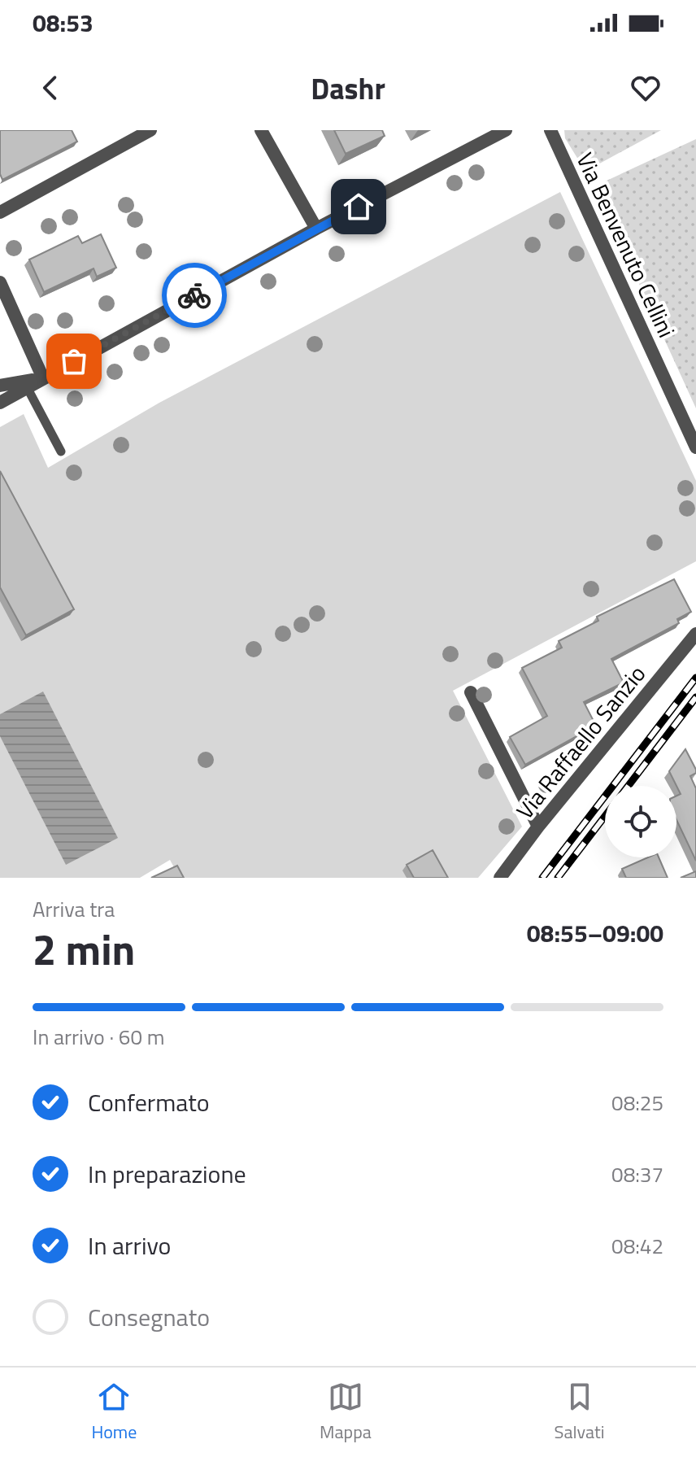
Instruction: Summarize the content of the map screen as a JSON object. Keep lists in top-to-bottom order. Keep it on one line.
{"streets":{"street":["Via Benvenuto Cellini","Via Raffaello Sanzio"]},"page":{"status":"08:53","header":"Dashr","heading":["2 min","Arriva tra","08:55–09:00"],"bar":"In arrivo · 60 m","list":[["Confermato","08:25"],["In preparazione","08:37"],["In arrivo","08:42"],"Consegnato"],"tabs":["Home","Mappa","Salvati"]}}
